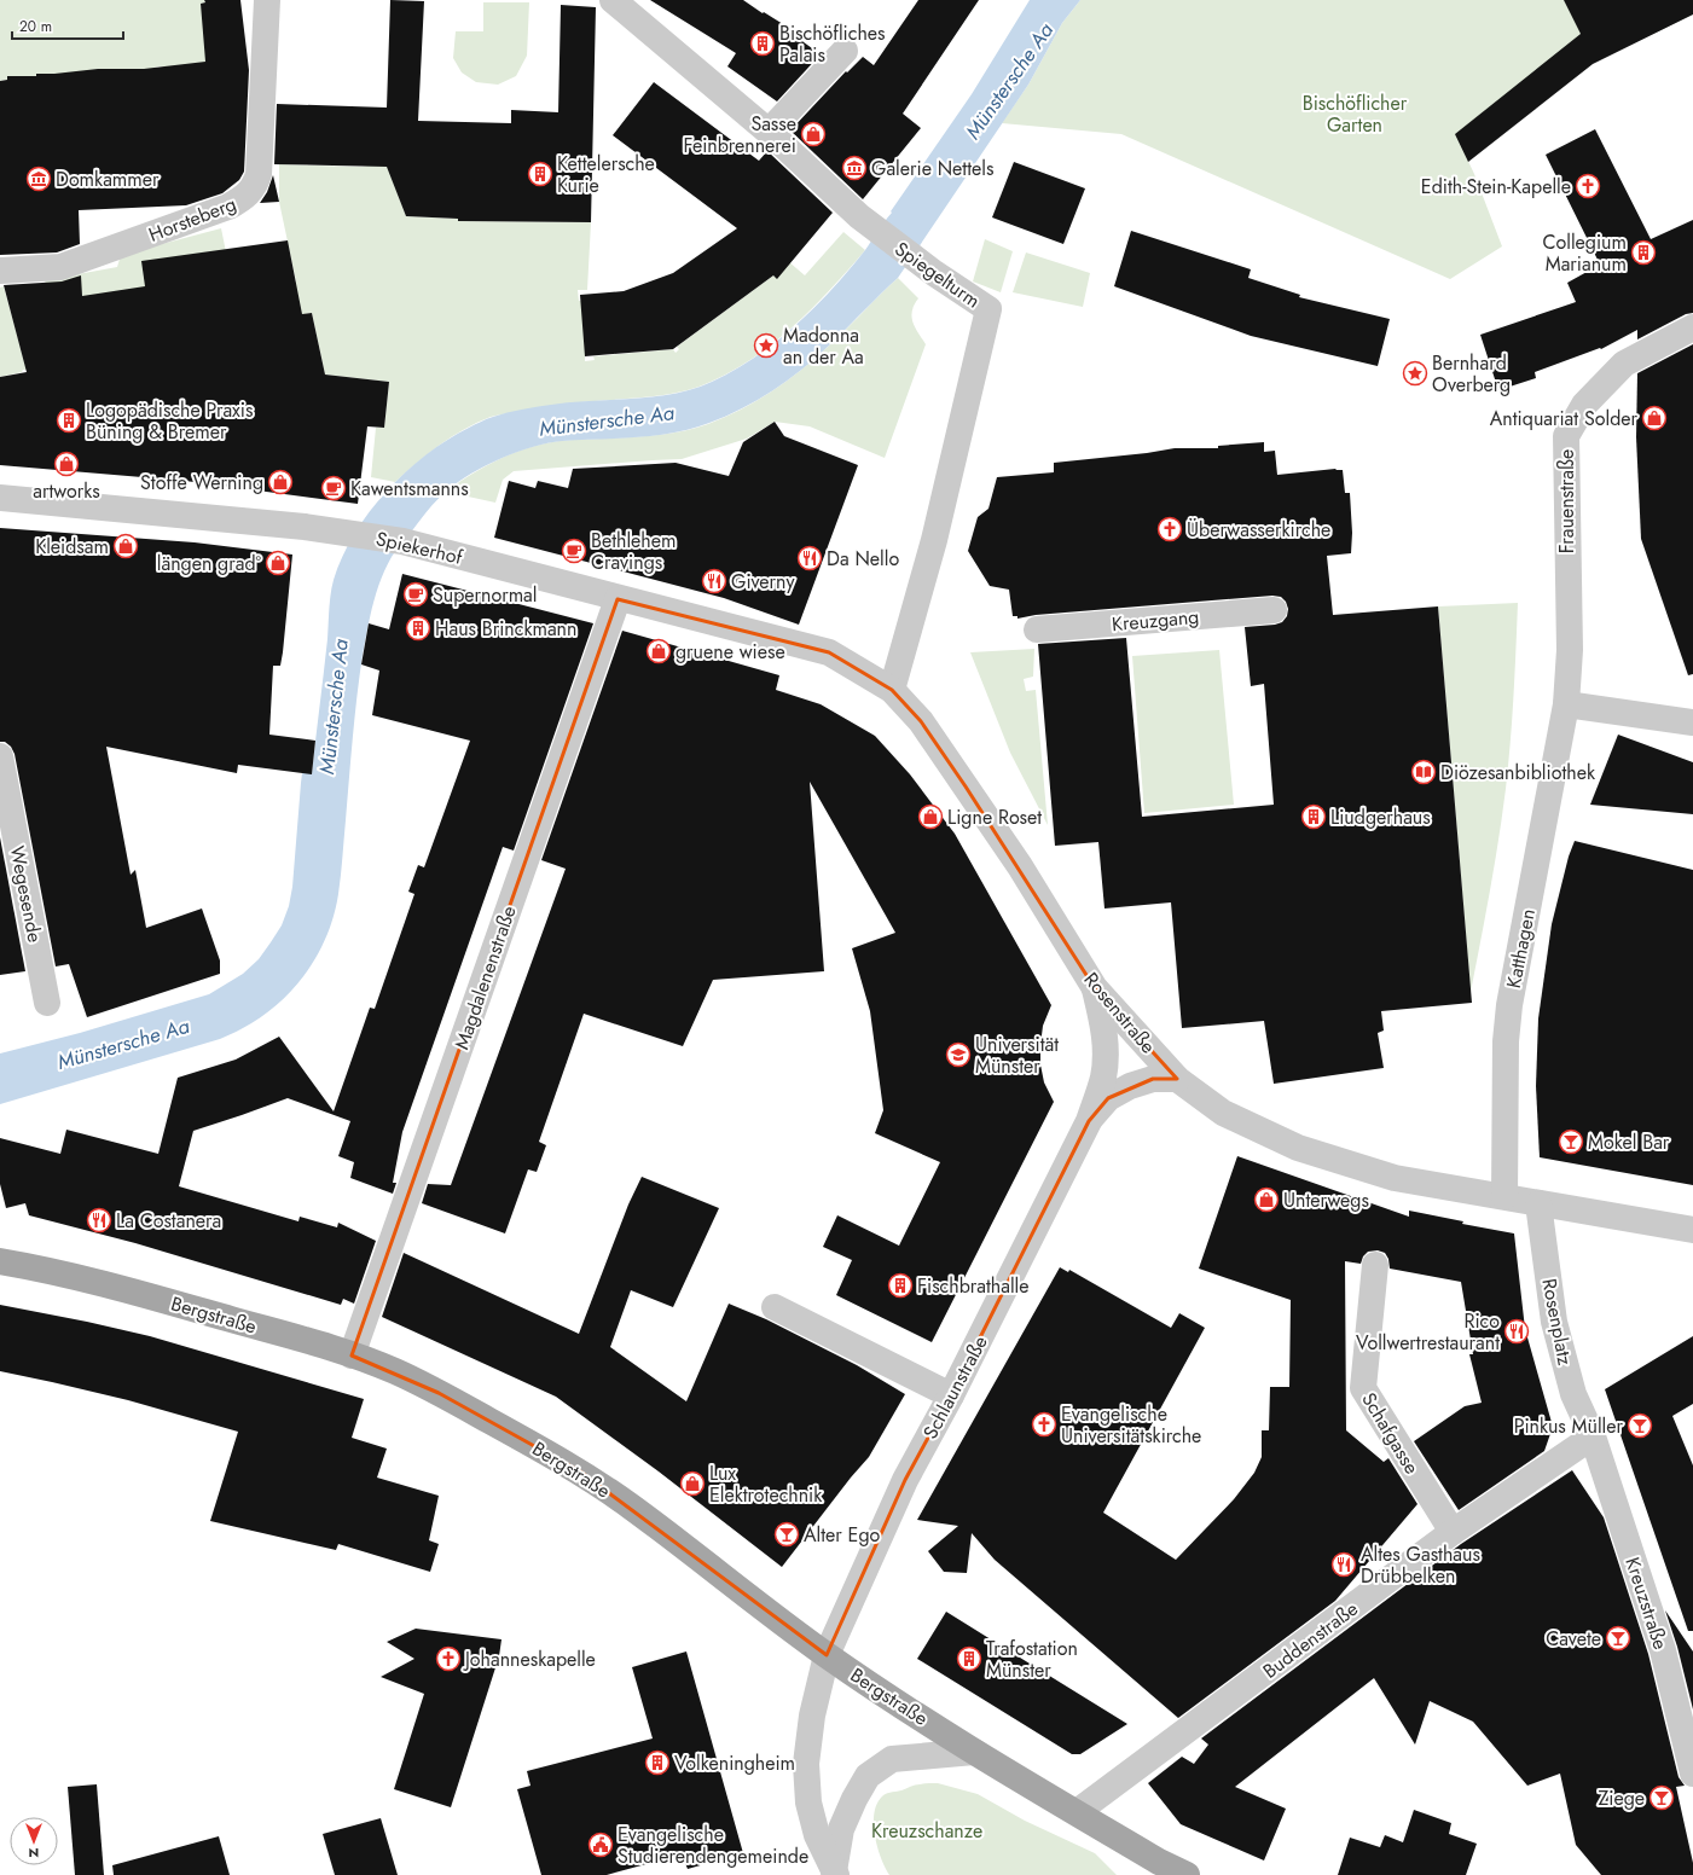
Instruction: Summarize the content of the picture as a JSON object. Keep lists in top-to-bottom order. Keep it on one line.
{"streets":{"main road":["Bergstraße"],"street":["Horsteberg","Spiegelturm","Frauenstraße","Spiekerhof","Kreuzgang","Wegesende","Katthagen","Magdalenenstraße","Rosenstraße","Rosenplatz","Schlaunstraße","Schafgasse","Kreuzstraße","Buddenstraße"]},"crossings":[["Spiegelturm","Rosenstraße"],["Frauenstraße","Katthagen"],["Spiekerhof","Magdalenenstraße"],["Spiekerhof","Rosenstraße"],["Katthagen","Rosenstraße"],["Magdalenenstraße","Bergstraße"],["Rosenstraße","Schlaunstraße"],["Bergstraße","Schlaunstraße"],["Bergstraße","Buddenstraße"],["Rosenplatz","Kreuzstraße"],["Rosenplatz","Buddenstraße"],["Schafgasse","Buddenstraße"],["Kreuzstraße","Buddenstraße"]],"water":["Münstersche Aa"],"parks":["Bischöflicher Garten","Kreuzschanze"],"places":{"building":["Bischöfliches Palais","Kettelersche Kurie","Collegium Marianum","Logopädische Praxis Büning & Bremer","Haus Brinckmann","Liudgerhaus","Fischbrathalle","Trafostation Münster","Volkeningheim"],"shop":["Sasse Feinbrennerei","Antiquariat Solder","artworks","Stoffe Werning","Kleidsam","längen grad°","gruene wiese","Ligne Roset","Unterwegs","Lux Elektrotechnik"],"museum":["Galerie Nettels","Domkammer"],"church":["Edith-Stein-Kapelle","Überwasserkirche","Evangelische Universitätskirche","Johanneskapelle"],"place":["Madonna an der Aa","Bernhard Overberg"],"cafe":["Kawentsmanns","Bethlehem Cravings","Supernormal"],"restaurant":["Da Nello","Giverny","La Costanera","Rico Vollwertrestaurant","Altes Gasthaus Drübbelken"],"library":["Diözesanbibliothek"],"school or university":["Universität Münster"],"bar":["Mokel Bar","Pinkus Müller","Alter Ego","Cavete","Ziege"],"public building":["Evangelische Studierendengemeinde"]},"scale_bar":"20 m","north":"bottom"}
